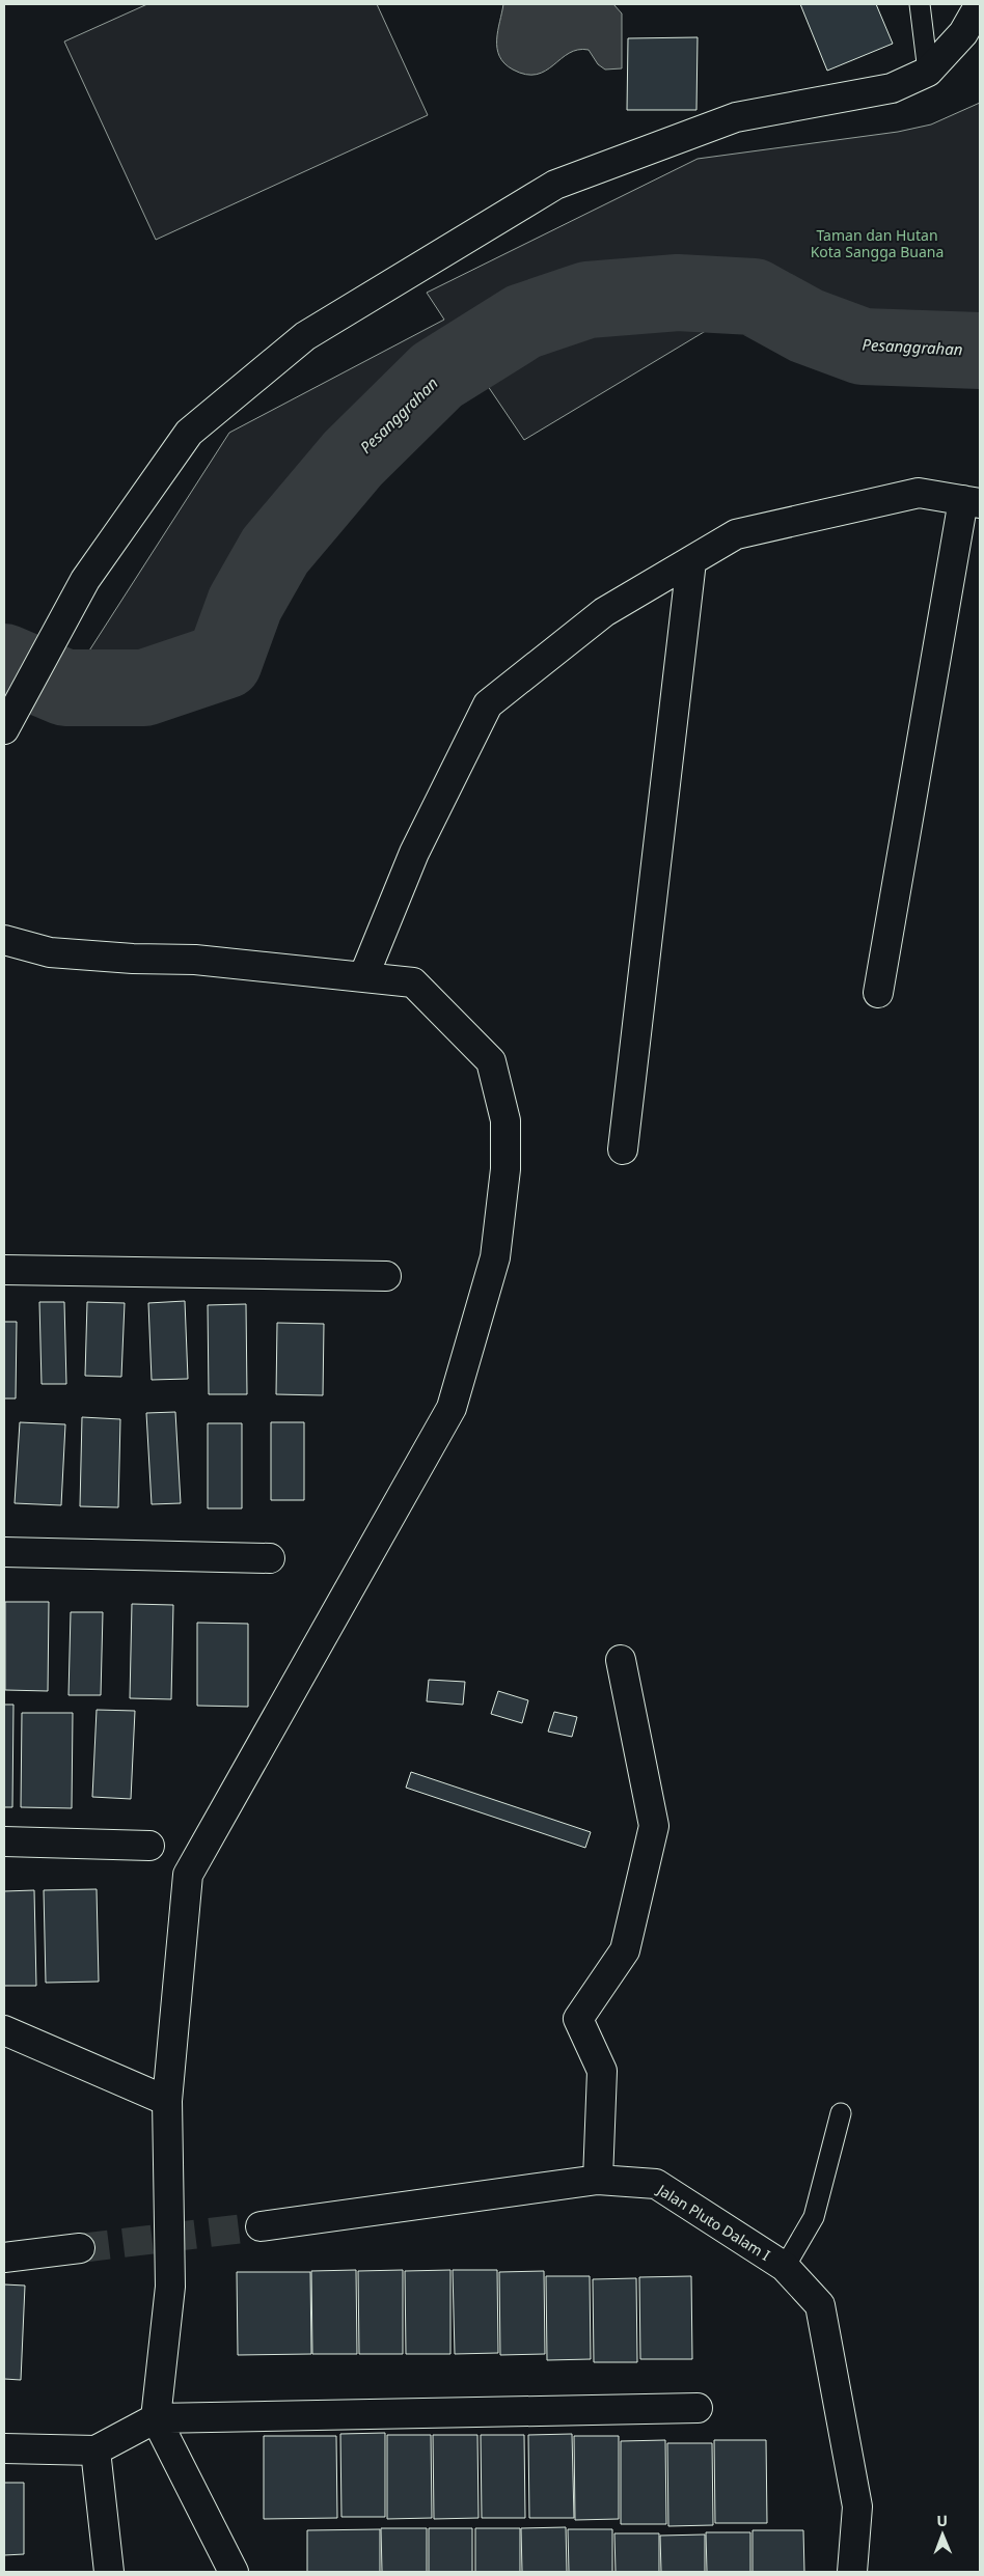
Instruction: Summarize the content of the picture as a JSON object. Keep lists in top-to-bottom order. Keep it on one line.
{"streets":{"street":["Jalan Pluto Dalam I"]},"water":["Pesanggrahan"],"parks":["Taman dan Hutan Kota Sangga Buana"],"north":"top"}
